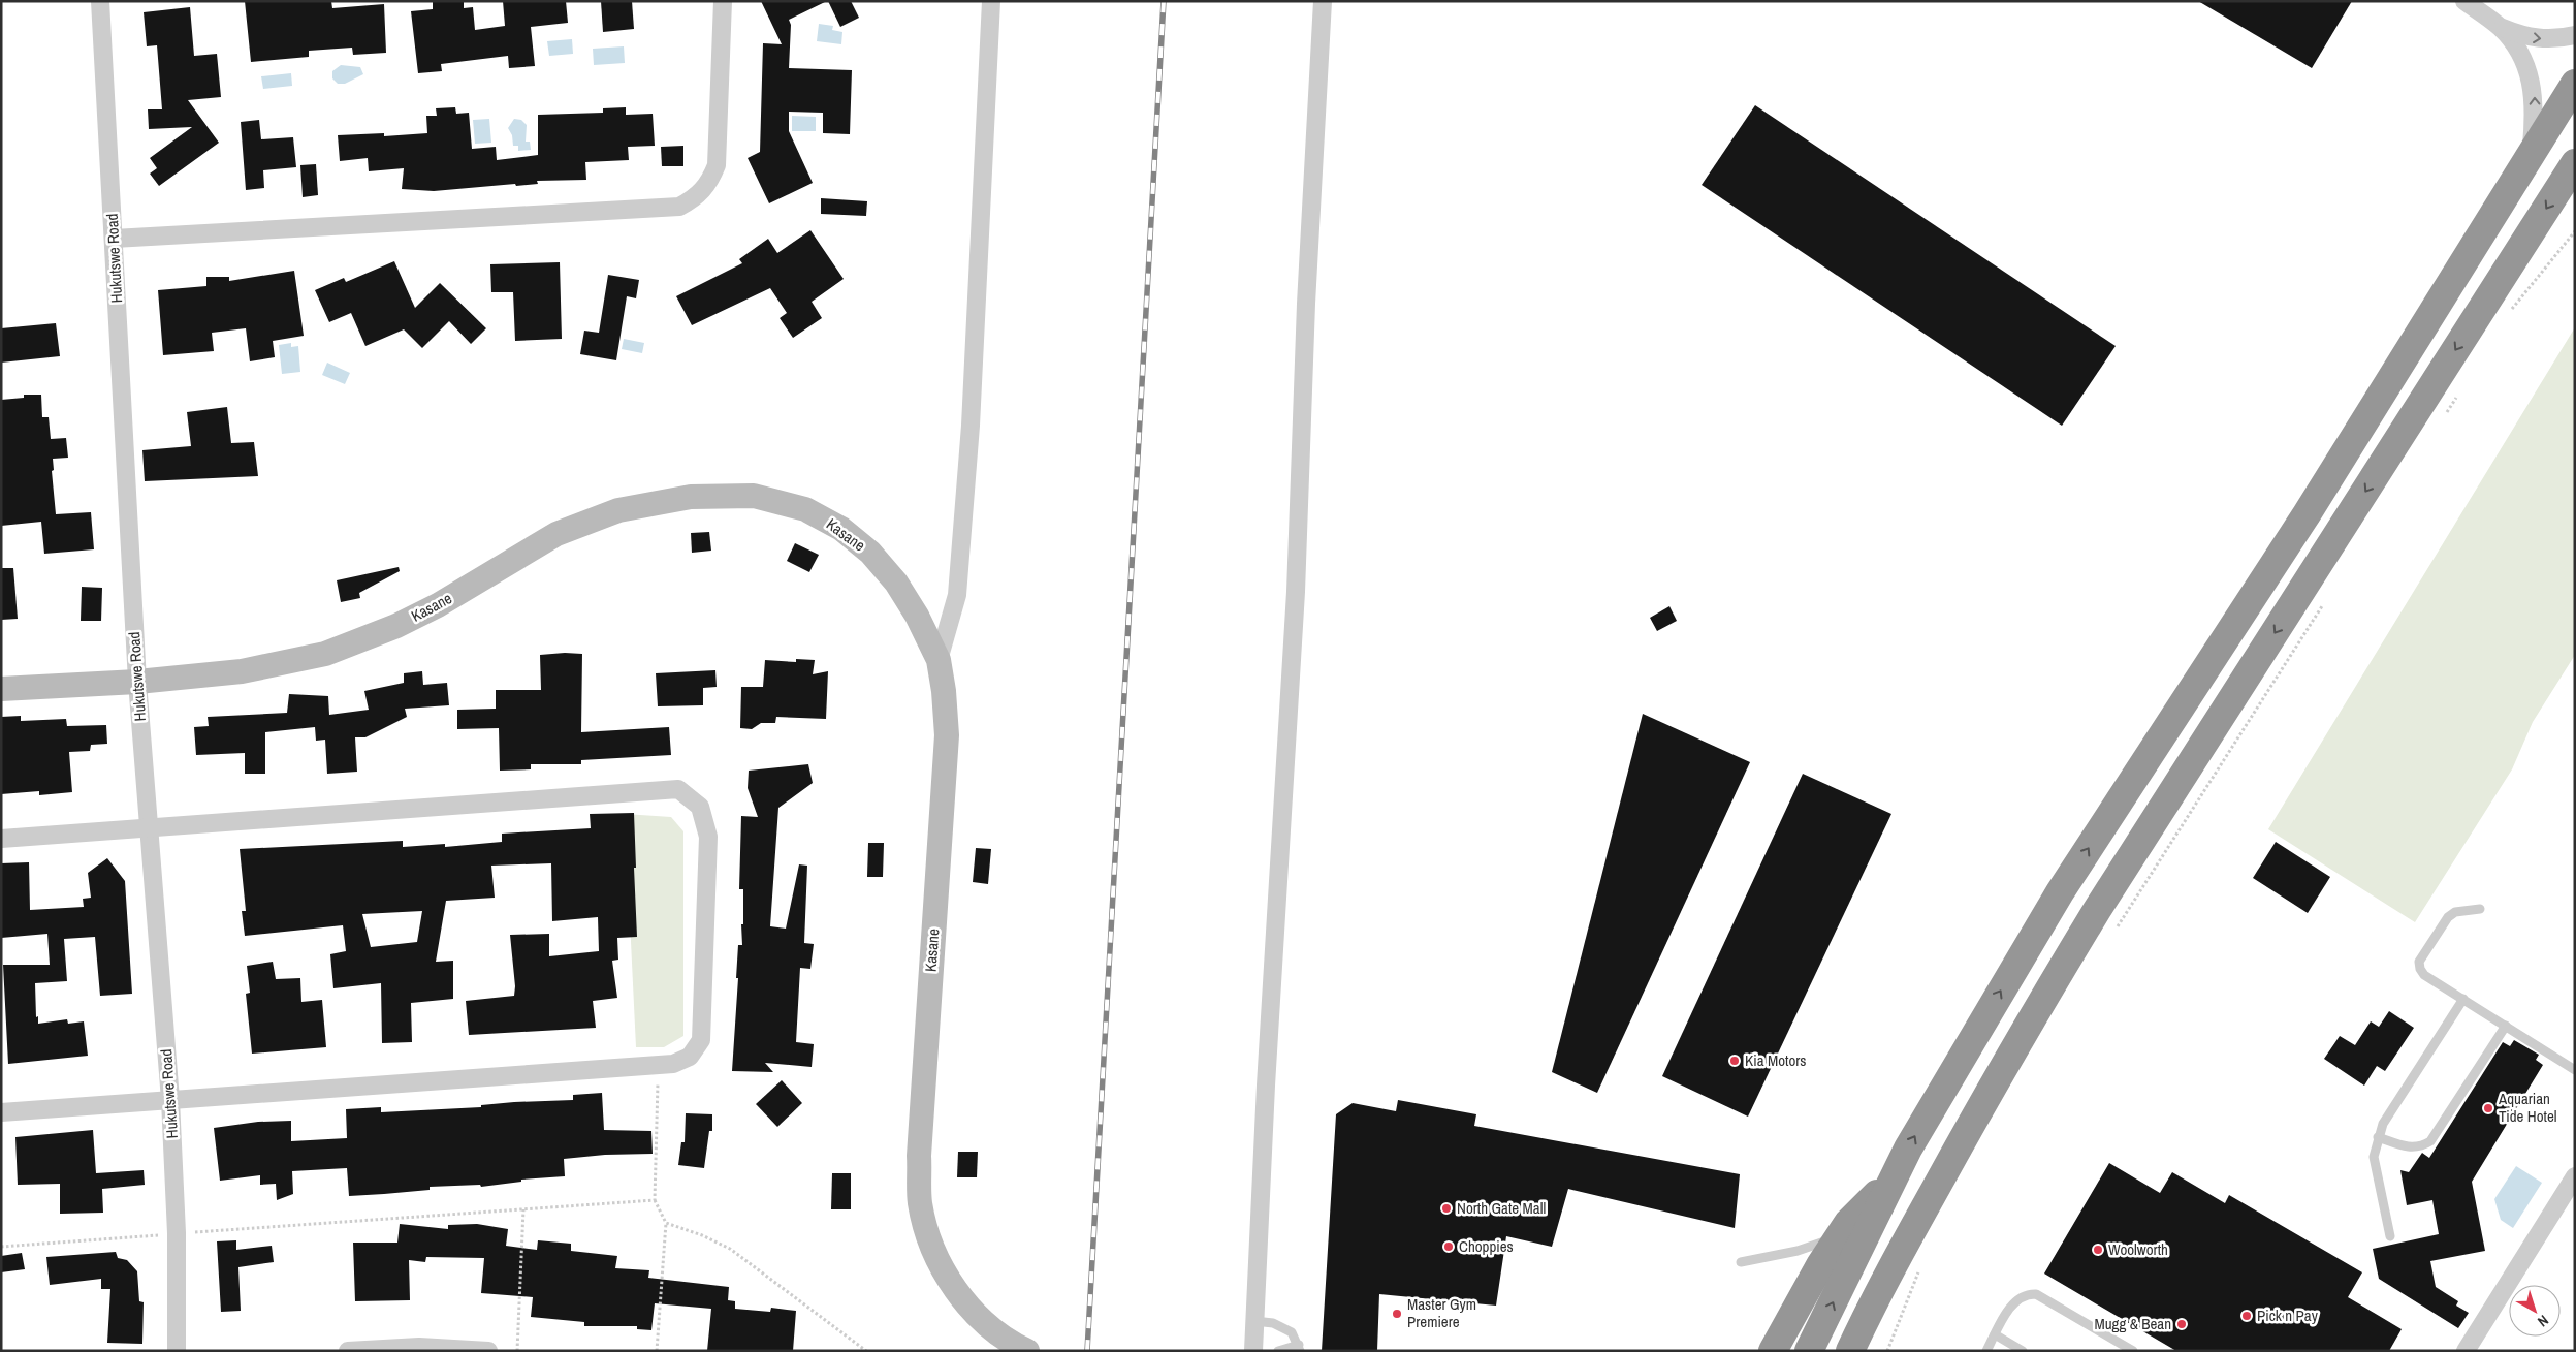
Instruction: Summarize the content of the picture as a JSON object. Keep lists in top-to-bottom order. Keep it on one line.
{"streets":{"street":["Hukutswe Road","Kasane"]},"crossings":[["Hukutswe Road","Kasane"]],"places":["Kia Motors","Aquarian Tide Hotel","North Gate Mall","Choppies","Woolworth","Master Gym Premiere","Pick n Pay","Mugg & Bean"],"north":"bottom right"}
